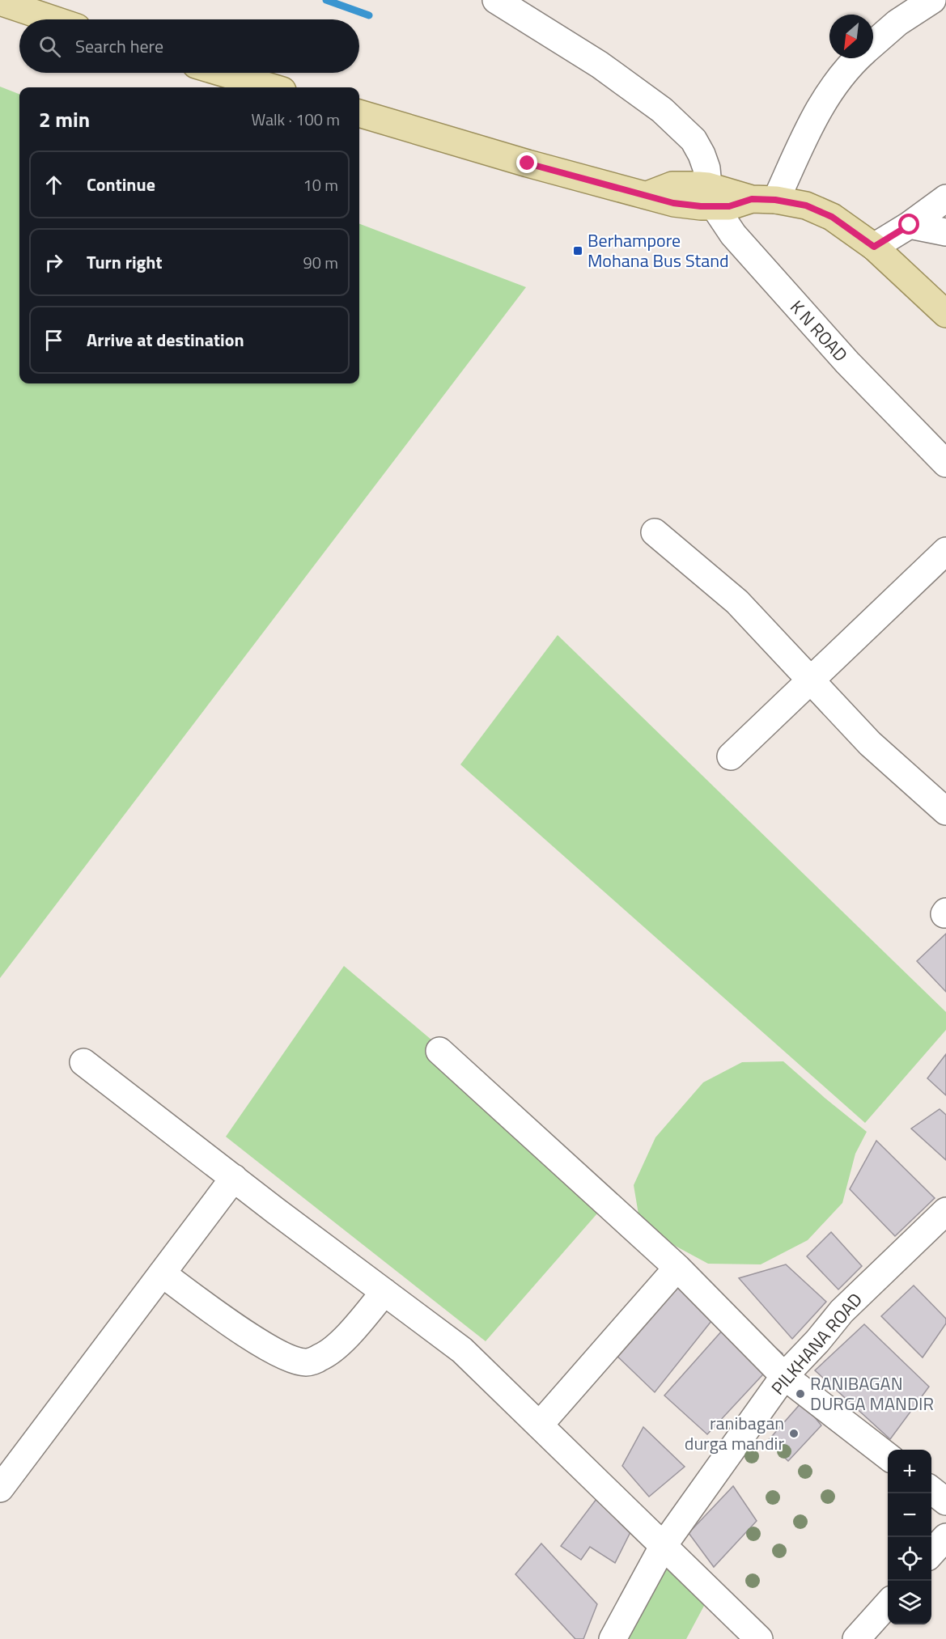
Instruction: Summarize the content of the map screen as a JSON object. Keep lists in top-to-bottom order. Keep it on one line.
{"streets":{"street":["K N ROAD","PILKHANA ROAD"]},"places":{"transit":["Berhampore Mohana Bus Stand"],"other":["RANIBAGAN DURGA MANDIR","ranibagan durga mandir"]},"north":"bottom left","page":{"search":"Search here","heading":["2 min","Walk · 100 m"],"list":[["Continue","10 m"],["Turn right","90 m"],"Arrive at destination"],"map_buttons":["+","−"]}}
